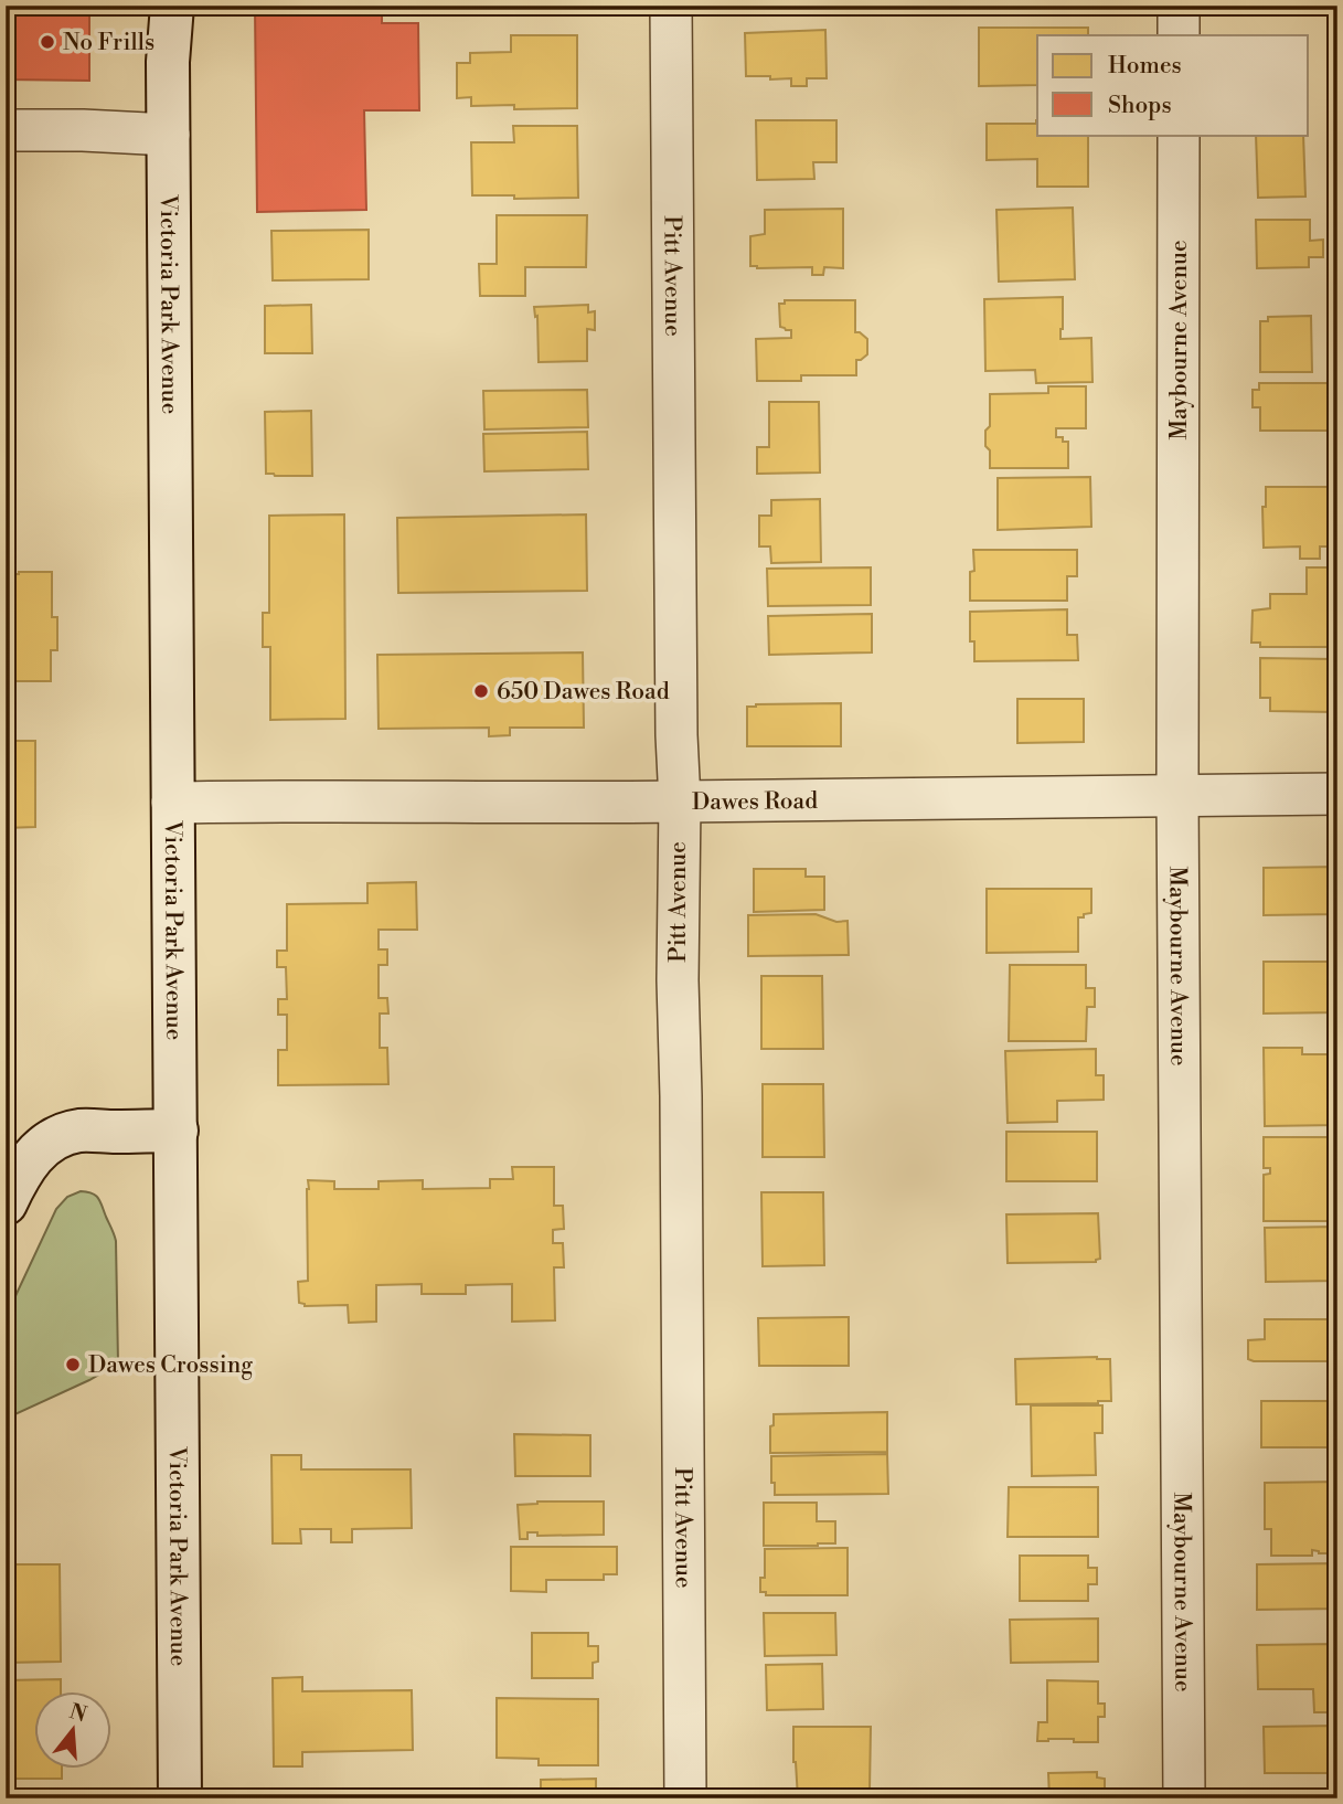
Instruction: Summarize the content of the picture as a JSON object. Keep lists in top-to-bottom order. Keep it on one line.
{"streets":{"main road":["Victoria Park Avenue"],"street":["Pitt Avenue","Maybourne Avenue","Dawes Road"]},"crossings":[["Pitt Avenue","Dawes Road"],["Victoria Park Avenue","Dawes Road"],["Maybourne Avenue","Dawes Road"]],"places":["No Frills","650 Dawes Road","Dawes Crossing"],"legend":["Homes","Shops"],"north":"top"}
